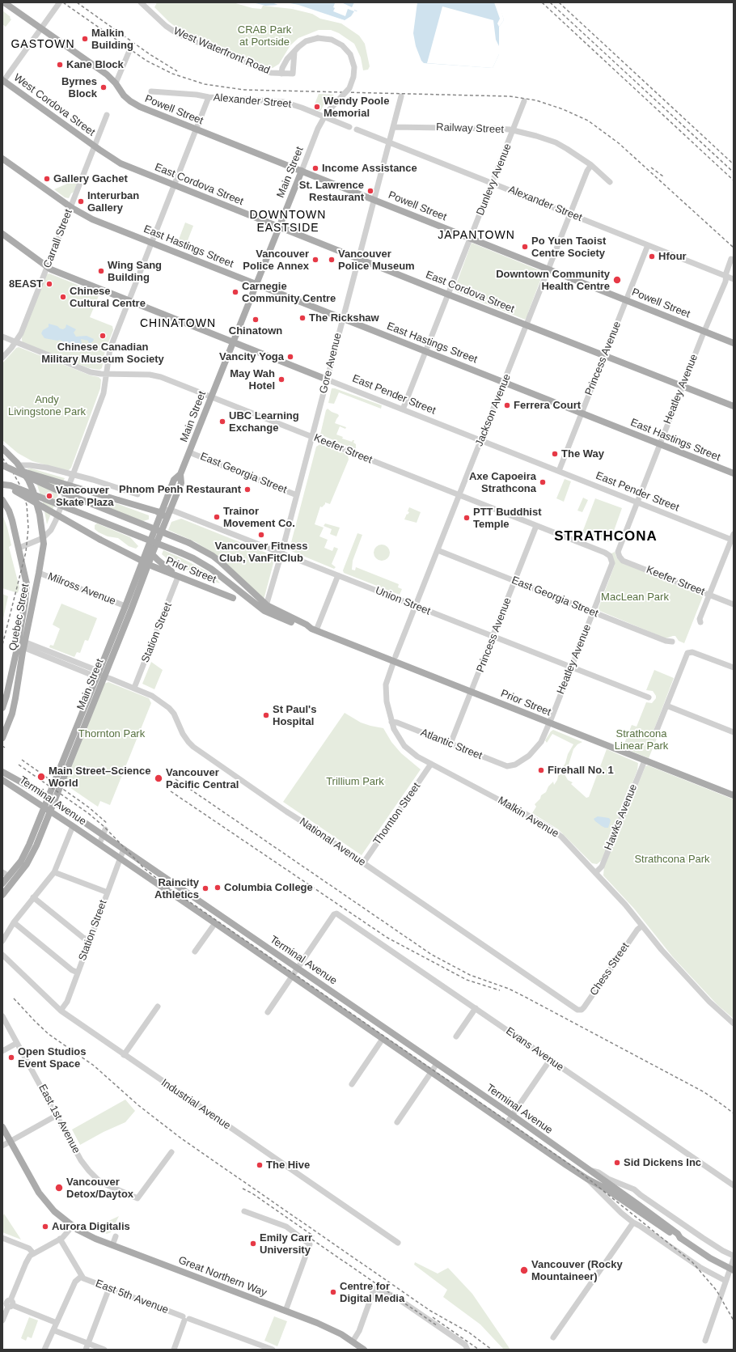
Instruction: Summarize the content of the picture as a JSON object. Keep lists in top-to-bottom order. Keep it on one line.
{"streets":{"main road":["West Cordova Street","Powell Street","Main Street","East Cordova Street","East Hastings Street","East Pender Street","Prior Street","Quebec Street","Terminal Avenue","Great Northern Way"],"street":["West Waterfront Road","Alexander Street","Railway Street","Dunlevy Avenue","Carrall Street","Princess Avenue","Gore Avenue","Heatley Avenue","Jackson Avenue","Keefer Street","East Georgia Street","Milross Avenue","Union Street","Station Street","Atlantic Street","Thornton Street","Malkin Avenue","Hawks Avenue","National Avenue","Chess Street","Evans Avenue","Industrial Avenue","East 1st Avenue","East 5th Avenue"]},"crossings":[["West Waterfront Road","Main Street"],["Alexander Street","Main Street"],["Alexander Street","Dunlevy Avenue"],["Alexander Street","Princess Avenue"],["Alexander Street","Gore Avenue"],["Alexander Street","Heatley Avenue"],["Alexander Street","Jackson Avenue"],["West Cordova Street","East Cordova Street"],["West Cordova Street","Carrall Street"],["Powell Street","Main Street"],["Powell Street","Dunlevy Avenue"],["Powell Street","Princess Avenue"],["Powell Street","Gore Avenue"],["Powell Street","Heatley Avenue"],["Powell Street","Jackson Avenue"],["Railway Street","Dunlevy Avenue"],["Railway Street","Gore Avenue"],["Railway Street","Jackson Avenue"],["Main Street","East Cordova Street"],["Main Street","East Hastings Street"],["Main Street","East Pender Street"],["Main Street","Keefer Street"],["Main Street","East Georgia Street"],["Main Street","Prior Street"],["Main Street","Milross Avenue"],["Main Street","Union Street"],["Main Street","Terminal Avenue"],["Main Street","National Avenue"],["Dunlevy Avenue","East Cordova Street"],["Dunlevy Avenue","East Hastings Street"],["Dunlevy Avenue","East Pender Street"],["East Cordova Street","Carrall Street"],["East Cordova Street","Princess Avenue"],["East Cordova Street","Gore Avenue"],["East Cordova Street","Heatley Avenue"],["East Cordova Street","Jackson Avenue"],["Carrall Street","East Hastings Street"],["Carrall Street","East Pender Street"],["Carrall Street","Keefer Street"],["East Hastings Street","Princess Avenue"],["East Hastings Street","Gore Avenue"],["East Hastings Street","Heatley Avenue"],["East Hastings Street","Jackson Avenue"],["Princess Avenue","East Pender Street"],["Princess Avenue","Keefer Street"],["Princess Avenue","East Georgia Street"],["Princess Avenue","Prior Street"],["Princess Avenue","Union Street"],["Princess Avenue","Atlantic Street"],["Gore Avenue","East Pender Street"],["Gore Avenue","Keefer Street"],["Gore Avenue","East Georgia Street"],["Gore Avenue","Prior Street"],["Gore Avenue","Union Street"],["Heatley Avenue","East Pender Street"],["Heatley Avenue","Keefer Street"],["Heatley Avenue","East Georgia Street"],["Heatley Avenue","Prior Street"],["Heatley Avenue","Union Street"],["Heatley Avenue","Atlantic Street"],["East Pender Street","Jackson Avenue"],["Jackson Avenue","Keefer Street"],["Jackson Avenue","East Georgia Street"],["Jackson Avenue","Prior Street"],["Jackson Avenue","Union Street"],["Jackson Avenue","Malkin Avenue"],["Prior Street","Station Street"],["Prior Street","Malkin Avenue"],["Prior Street","Hawks Avenue"],["Milross Avenue","Quebec Street"],["Quebec Street","National Avenue"],["Station Street","Terminal Avenue"],["Station Street","National Avenue"],["Station Street","Industrial Avenue"],["Atlantic Street","Malkin Avenue"],["Terminal Avenue","Evans Avenue"],["Thornton Street","Malkin Avenue"],["Thornton Street","National Avenue"],["Malkin Avenue","Hawks Avenue"],["Malkin Avenue","Chess Street"],["National Avenue","Chess Street"]],"districts":["GASTOWN","DOWNTOWN EASTSIDE","JAPANTOWN","CHINATOWN","STRATHCONA"],"parks":["CRAB Park at Portside","Andy Livingstone Park","MacLean Park","Thornton Park","Strathcona Linear Park","Trillium Park","Strathcona Park"],"places":["Malkin Building","Kane Block","Byrnes Block","Wendy Poole Memorial","Income Assistance","Gallery Gachet","St. Lawrence Restaurant","Interurban Gallery","Po Yuen Taoist Centre Society","Hfour","Vancouver Police Annex","Vancouver Police Museum","Wing Sang Building","Downtown Community Health Centre","8EAST","Carnegie Community Centre","Chinese Cultural Centre","The Rickshaw","Chinatown","Chinese Canadian Military Museum Society","Vancity Yoga","May Wah Hotel","Ferrera Court","UBC Learning Exchange","The Way","Axe Capoeira Strathcona","Phnom Penh Restaurant","Vancouver Skate Plaza","Trainor Movement Co.","PTT Buddhist Temple","Vancouver Fitness Club, VanFitClub","St Paul's Hospital","Firehall No. 1","Main Street–Science World","Vancouver Pacific Central","Columbia College","Raincity Athletics","Open Studios Event Space","Sid Dickens Inc","The Hive","Vancouver Detox/Daytox","Aurora Digitalis","Emily Carr University","Vancouver (Rocky Mountaineer)","Centre for Digital Media"]}
